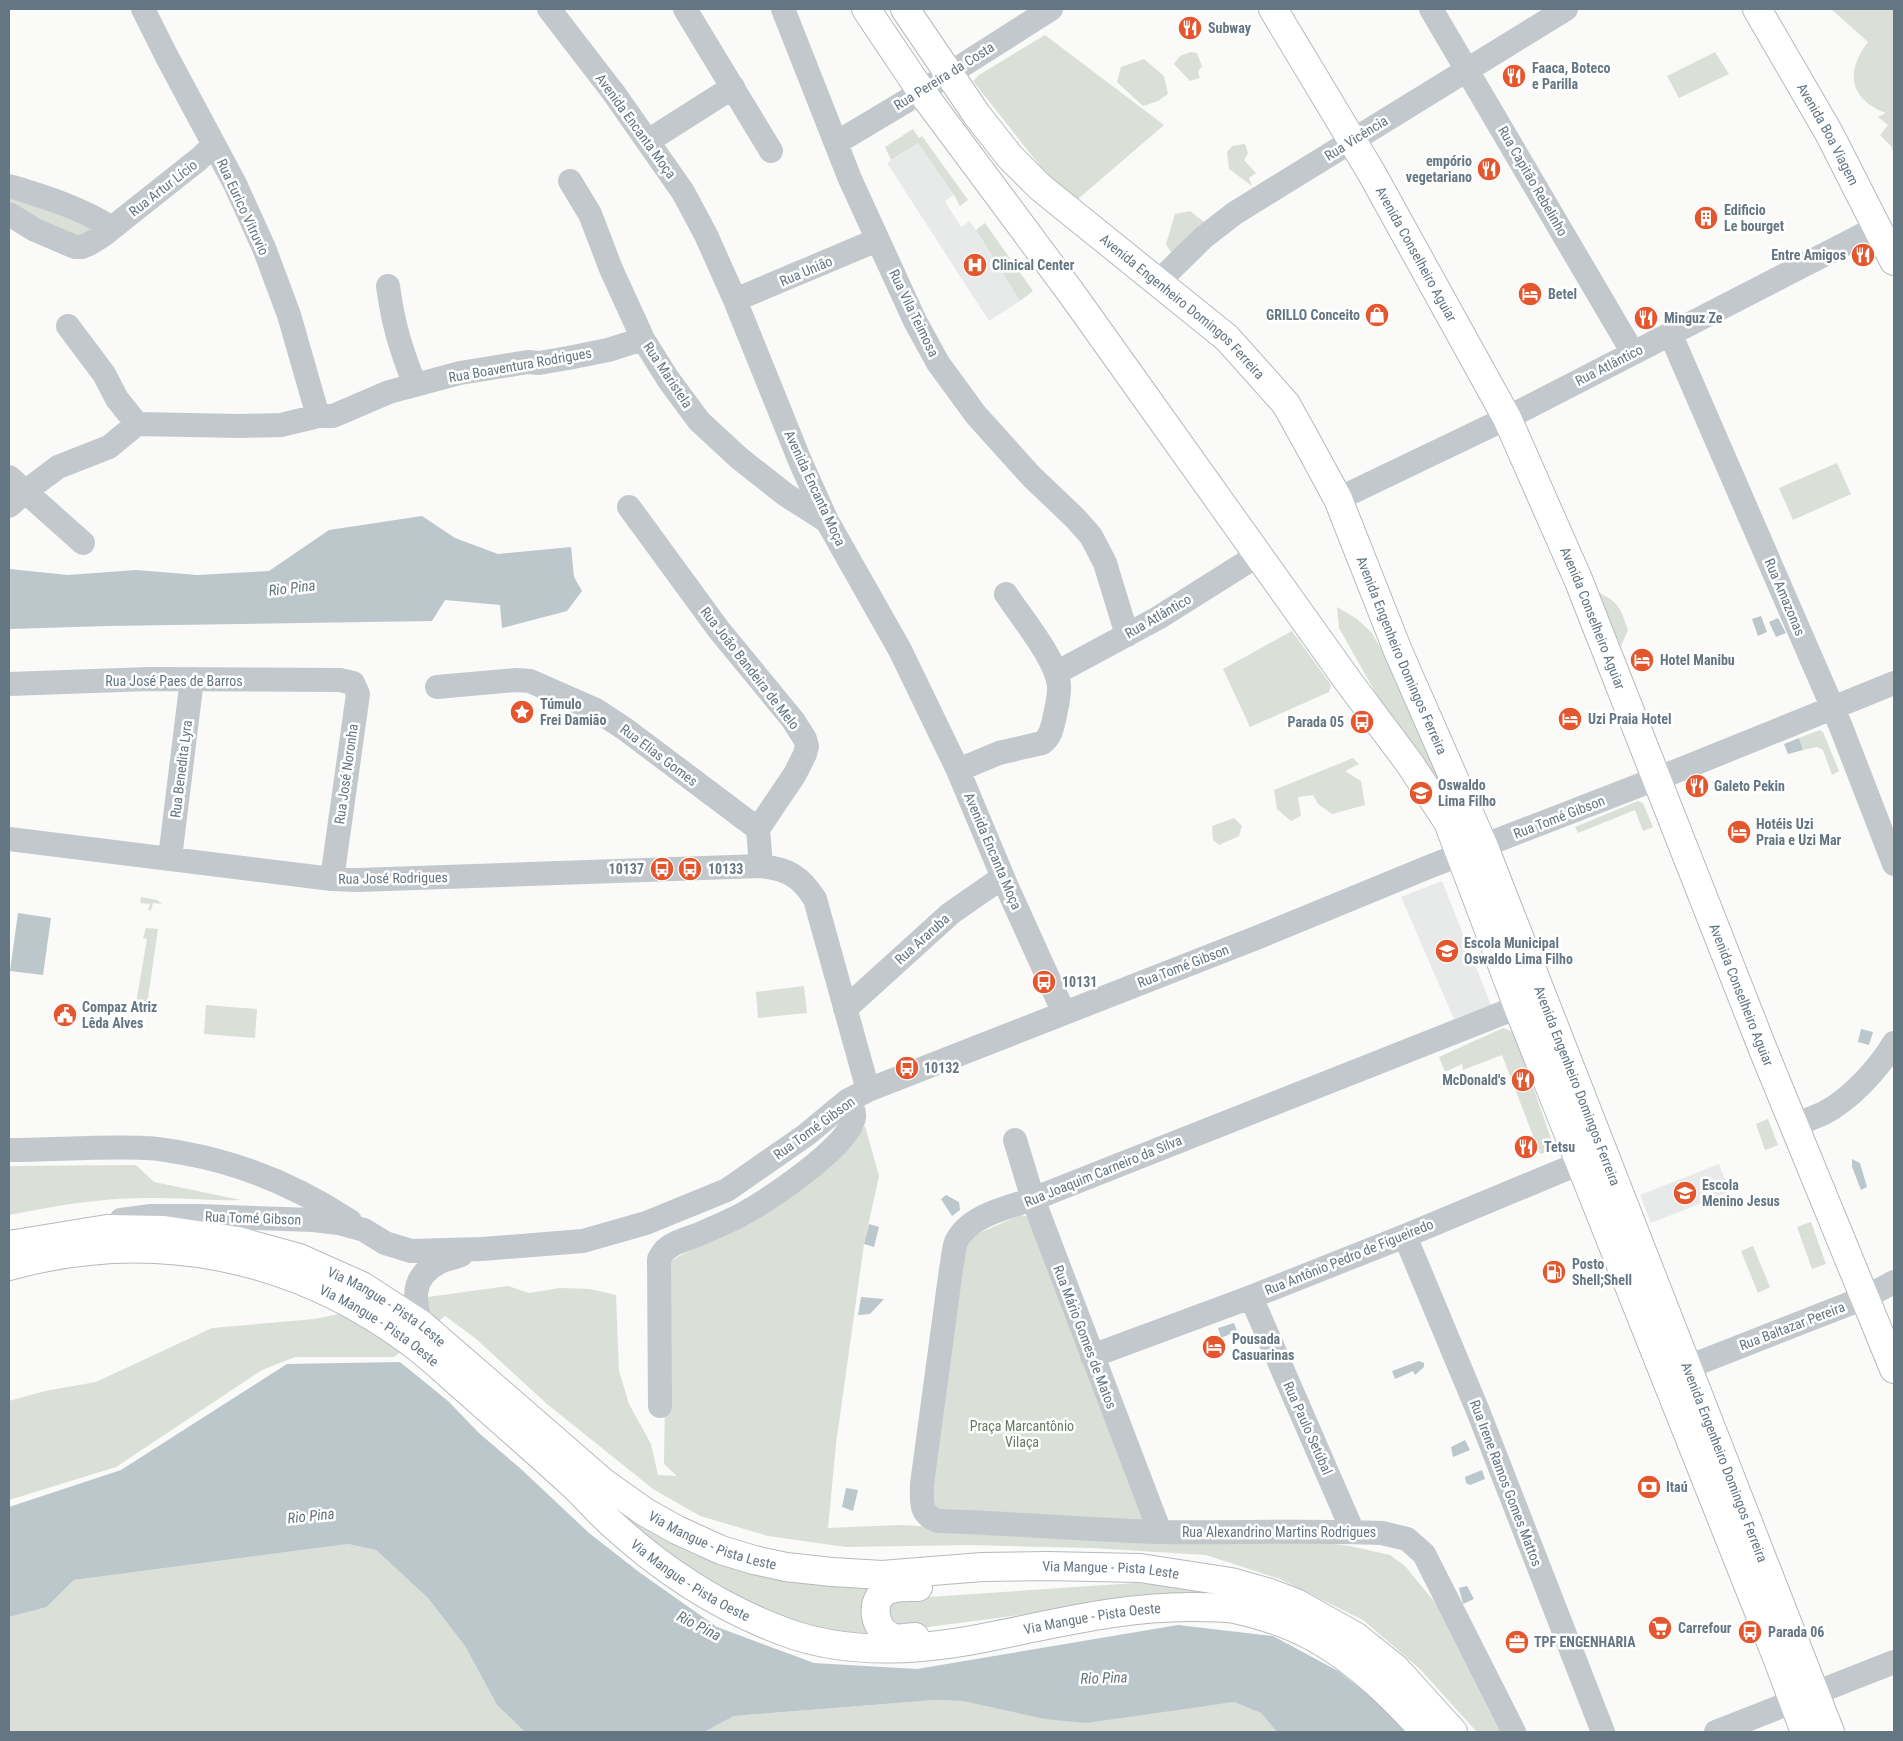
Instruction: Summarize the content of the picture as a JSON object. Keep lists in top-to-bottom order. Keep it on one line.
{"streets":{"main road":["Avenida Boa Viagem","Avenida Conselheiro Aguiar","Avenida Engenheiro Domingos Ferreira","Via Mangue - Pista Leste","Via Mangue - Pista Oeste"],"street":["Rua Pereira da Costa","Avenida Encanta Moça","Rua Vicência","Rua Capitão Rebelinho","Rua Artur Lício","Rua Eurico Vitruvio","Rua União","Rua Vila Teimosa","Rua Boaventura Rodrigues","Rua Atlântico","Rua Maristela","Rua Amazonas","Rua João Bandeira de Melo","Rua José Paes de Barros","Rua Elias Gomes","Rua Benedita Lyra","Rua José Noronha","Rua Tomé Gibson","Rua José Rodrigues","Rua Araruba","Rua Joaquim Carneiro da Silva","Rua Antônio Pedro de Figueiredo","Rua Baltazar Pereira","Rua Mário Gomes de Matos","Rua Paulo Setúbal","Rua Irene Ramos Gomes Mattos","Rua Alexandrino Martins Rodrigues"]},"crossings":[["Rua Pereira da Costa","Avenida Engenheiro Domingos Ferreira"],["Rua Pereira da Costa","Rua Vila Teimosa"],["Avenida Encanta Moça","Rua União"],["Avenida Encanta Moça","Rua Maristela"],["Avenida Encanta Moça","Rua Tomé Gibson"],["Avenida Encanta Moça","Rua Araruba"],["Avenida Boa Viagem","Rua Atlântico"],["Rua Vicência","Rua Capitão Rebelinho"],["Rua Vicência","Avenida Conselheiro Aguiar"],["Rua Vicência","Avenida Engenheiro Domingos Ferreira"],["Rua Capitão Rebelinho","Rua Atlântico"],["Rua Artur Lício","Rua Eurico Vitruvio"],["Rua Eurico Vitruvio","Rua Boaventura Rodrigues"],["Avenida Conselheiro Aguiar","Rua Atlântico"],["Avenida Conselheiro Aguiar","Rua Tomé Gibson"],["Avenida Conselheiro Aguiar","Rua Baltazar Pereira"],["Rua União","Rua Vila Teimosa"],["Avenida Engenheiro Domingos Ferreira","Rua Atlântico"],["Avenida Engenheiro Domingos Ferreira","Rua Tomé Gibson"],["Avenida Engenheiro Domingos Ferreira","Rua Joaquim Carneiro da Silva"],["Avenida Engenheiro Domingos Ferreira","Rua Antônio Pedro de Figueiredo"],["Avenida Engenheiro Domingos Ferreira","Rua Baltazar Pereira"],["Rua Vila Teimosa","Rua Atlântico"],["Rua Boaventura Rodrigues","Rua Maristela"],["Rua Atlântico","Rua Amazonas"],["Rua Amazonas","Rua Tomé Gibson"],["Rua João Bandeira de Melo","Rua Elias Gomes"],["Rua José Paes de Barros","Rua Benedita Lyra"],["Rua José Paes de Barros","Rua José Noronha"],["Rua Benedita Lyra","Rua José Rodrigues"],["Rua José Noronha","Rua José Rodrigues"],["Rua Tomé Gibson","Via Mangue - Pista Leste"],["Rua Tomé Gibson","Via Mangue - Pista Oeste"],["Rua Joaquim Carneiro da Silva","Rua Mário Gomes de Matos"],["Rua Joaquim Carneiro da Silva","Rua Alexandrino Martins Rodrigues"],["Rua Antônio Pedro de Figueiredo","Rua Mário Gomes de Matos"],["Rua Antônio Pedro de Figueiredo","Rua Paulo Setúbal"],["Rua Antônio Pedro de Figueiredo","Rua Irene Ramos Gomes Mattos"],["Via Mangue - Pista Leste","Via Mangue - Pista Oeste"],["Rua Mário Gomes de Matos","Rua Alexandrino Martins Rodrigues"],["Rua Paulo Setúbal","Rua Alexandrino Martins Rodrigues"]],"water":["Rio Pina"],"parks":["Praça Marcantônio Vilaça"],"places":{"restaurant":["Subway","Faaca, Boteco e Parilla","empório vegetariano","Entre Amigos","Minguz Ze","Galeto Pekin","McDonald's","Tetsu"],"building":["Edificio Le bourget"],"hospital":["Clinical Center"],"hotel":["Betel","Hotel Manibu","Uzi Praia Hotel","Hotéis Uzi Praia e Uzi Mar","Pousada Casuarinas"],"shop":["GRILLO Conceito"],"place":["Túmulo Frei Damião"],"bus stop":["Parada 05","10137","10133","10131","10132","Parada 06"],"school or university":["Oswaldo Lima Filho","Escola Municipal Oswaldo Lima Filho","Escola Menino Jesus"],"public building":["Compaz Atriz Lêda Alves"],"fuel station":["Posto Shell;Shell"],"bank":["Itaú"],"supermarket":["Carrefour"],"office":["TPF ENGENHARIA"]}}
